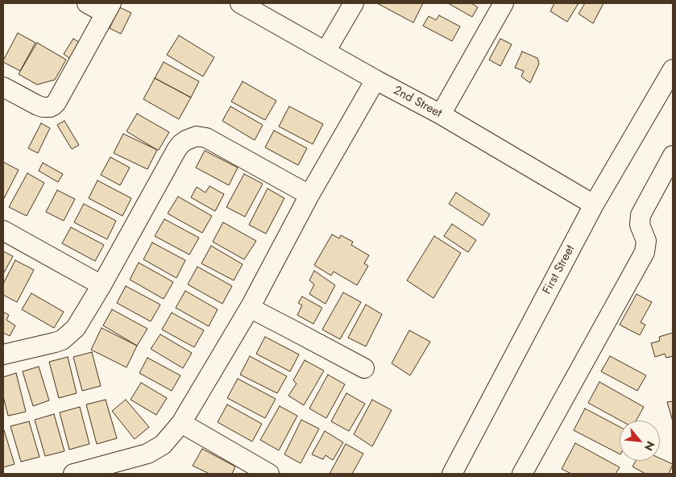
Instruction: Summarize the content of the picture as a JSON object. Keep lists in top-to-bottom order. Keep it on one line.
{"streets":{"street":["2nd Street","First Street"]},"crossings":[["2nd Street","First Street"]],"north":"bottom right"}
